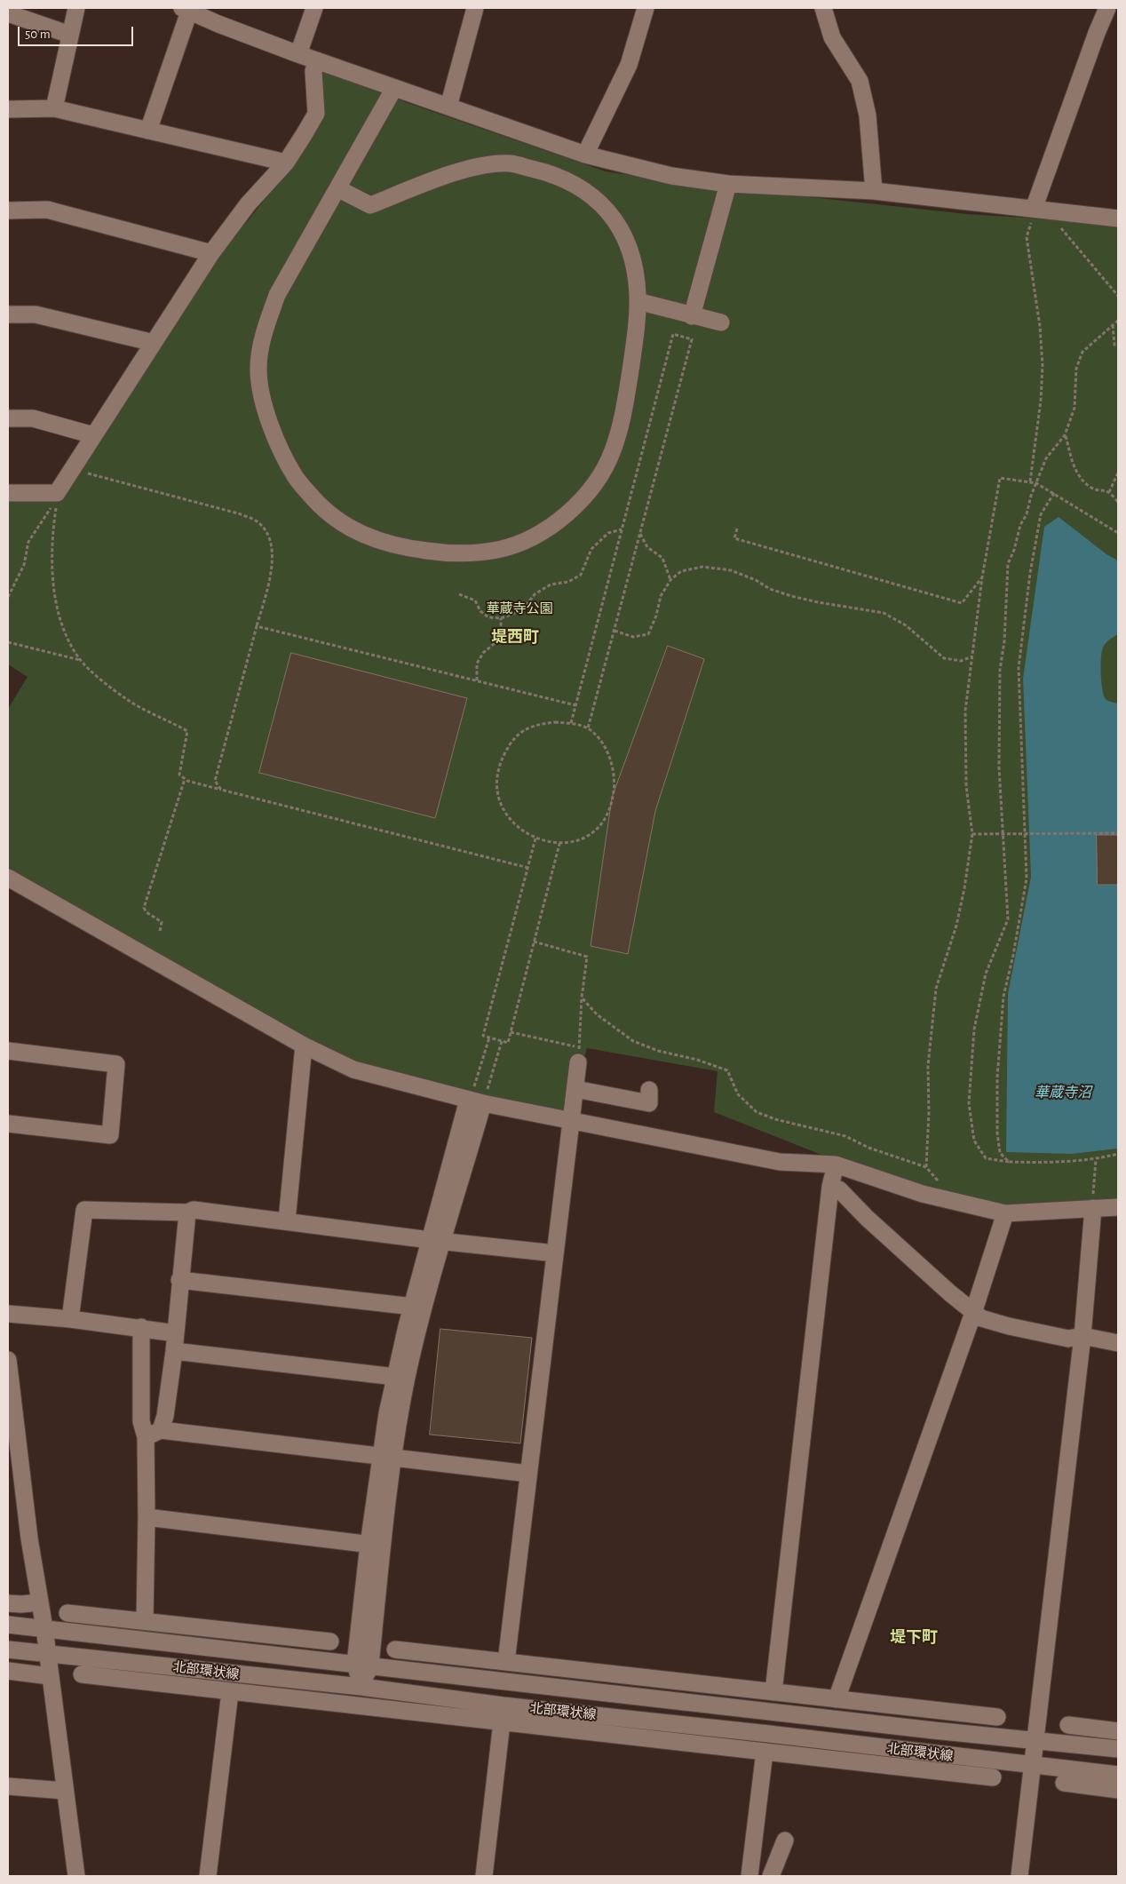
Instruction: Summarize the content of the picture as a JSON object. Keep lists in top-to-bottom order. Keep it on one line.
{"streets":{"street":["北部環状線"]},"districts":["堤西町","堤下町"],"water":["華蔵寺沼"],"parks":["華蔵寺公園"],"scale_bar":"50 m"}
